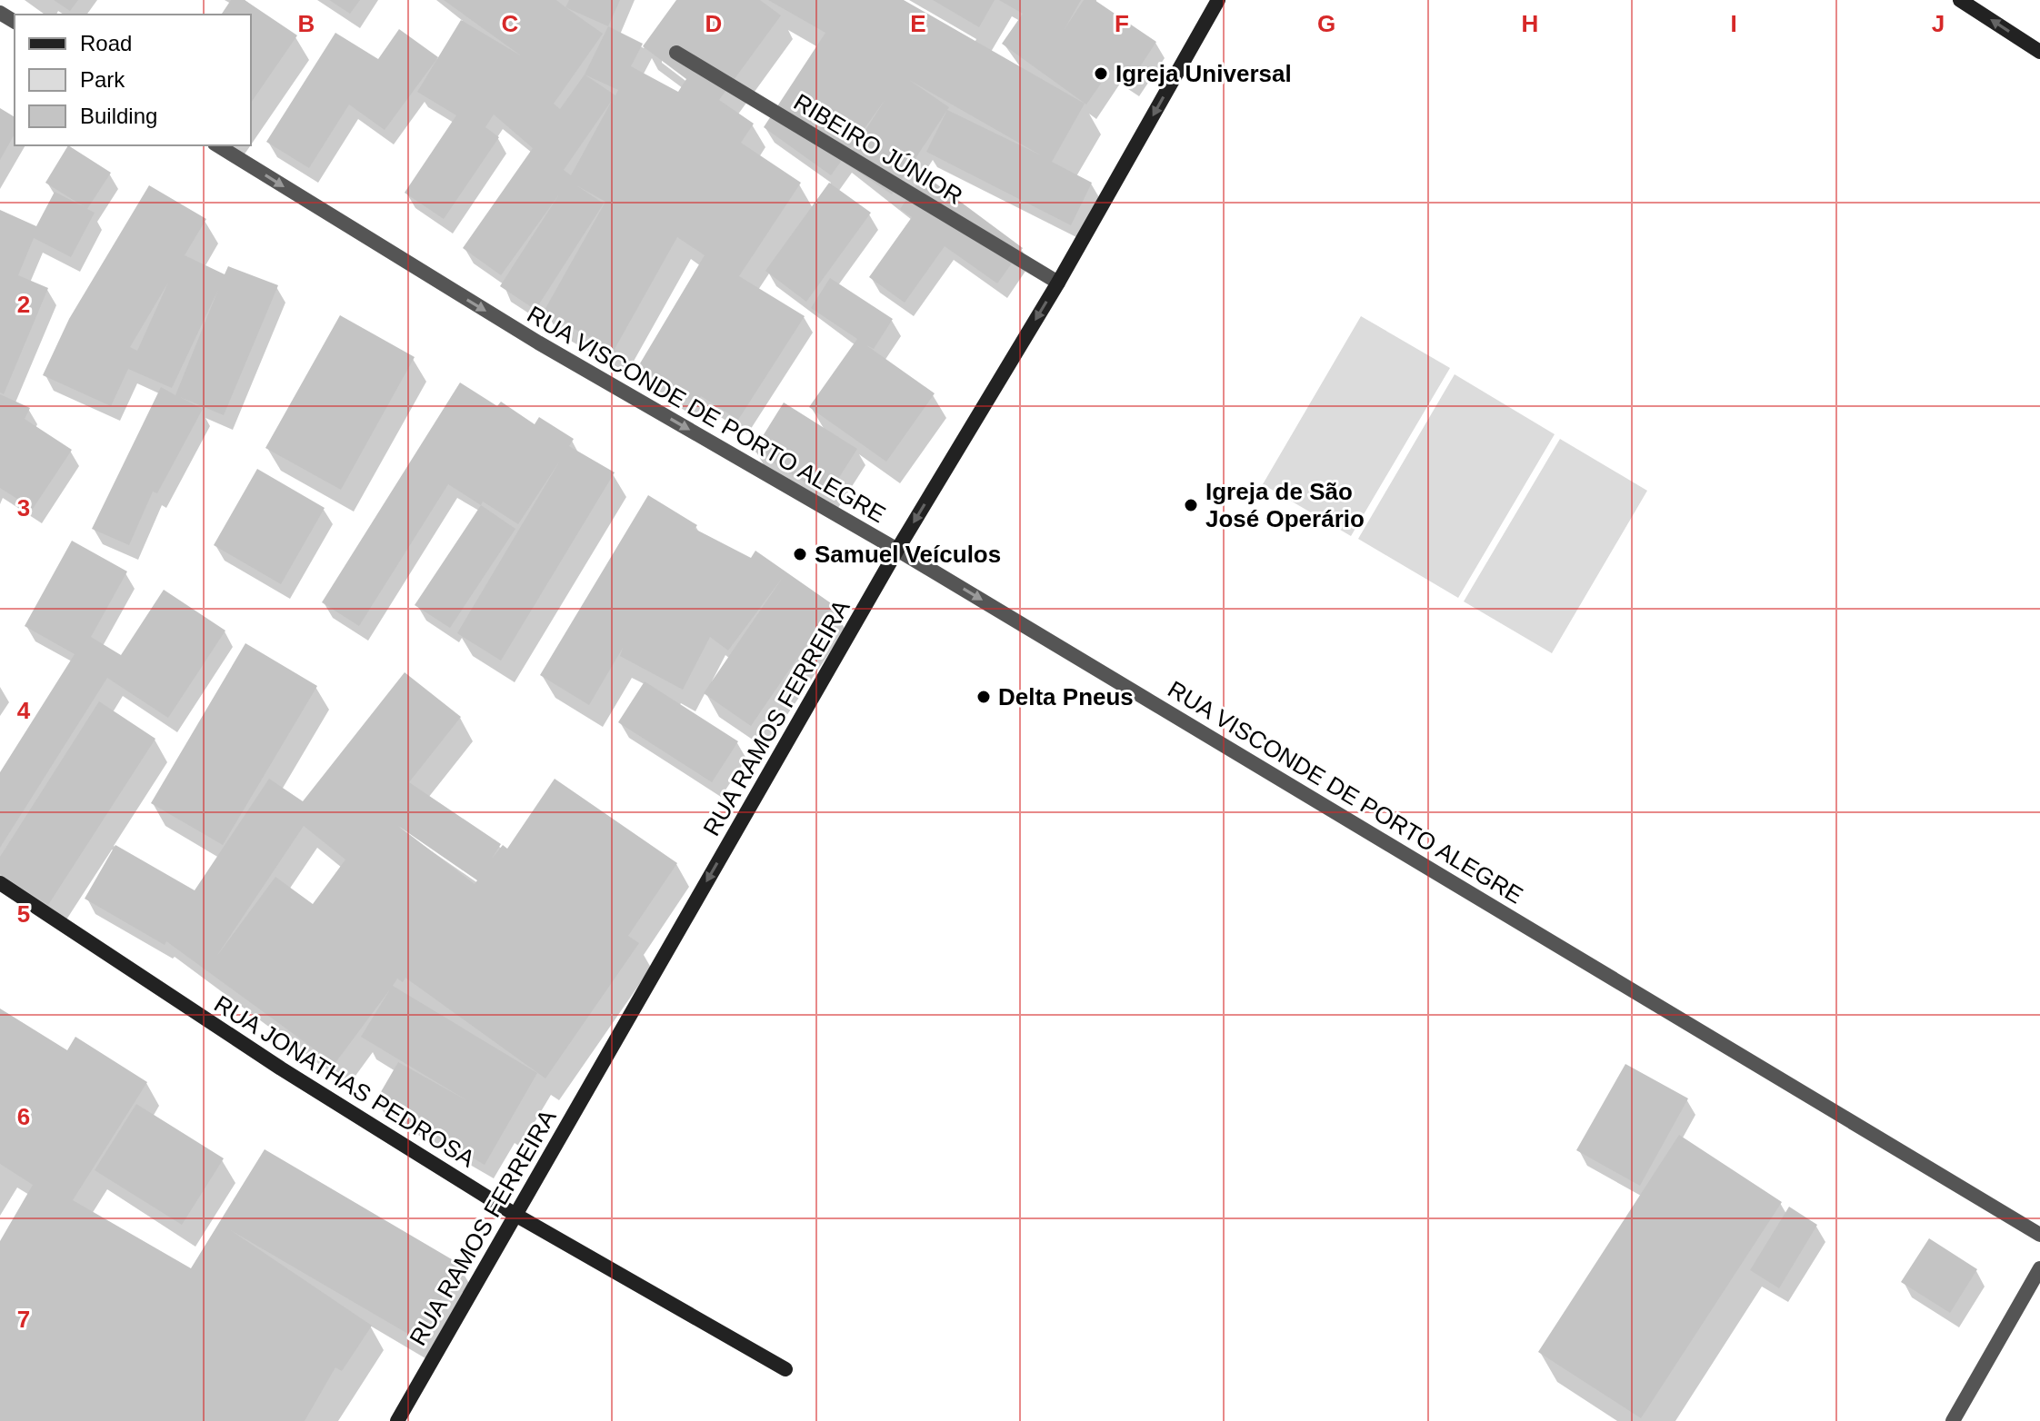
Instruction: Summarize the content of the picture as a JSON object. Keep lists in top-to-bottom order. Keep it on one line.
{"streets":{"main road":["RUA RAMOS FERREIRA","RUA JONATHAS PEDROSA"],"street":["RIBEIRO JÚNIOR","RUA VISCONDE DE PORTO ALEGRE"]},"crossings":[["RIBEIRO JÚNIOR","RUA RAMOS FERREIRA"],["RUA VISCONDE DE PORTO ALEGRE","RUA RAMOS FERREIRA"],["RUA RAMOS FERREIRA","RUA JONATHAS PEDROSA"]],"one_way":["RUA VISCONDE DE PORTO ALEGRE","RUA RAMOS FERREIRA"],"places":["Igreja Universal","Igreja de São José Operário","Samuel Veículos","Delta Pneus"],"legend":["Road","Park","Building"],"grid":{"columns":["B","C","D","E","F","G","H","I","J"],"rows":["2","3","4","5","6","7"]}}
